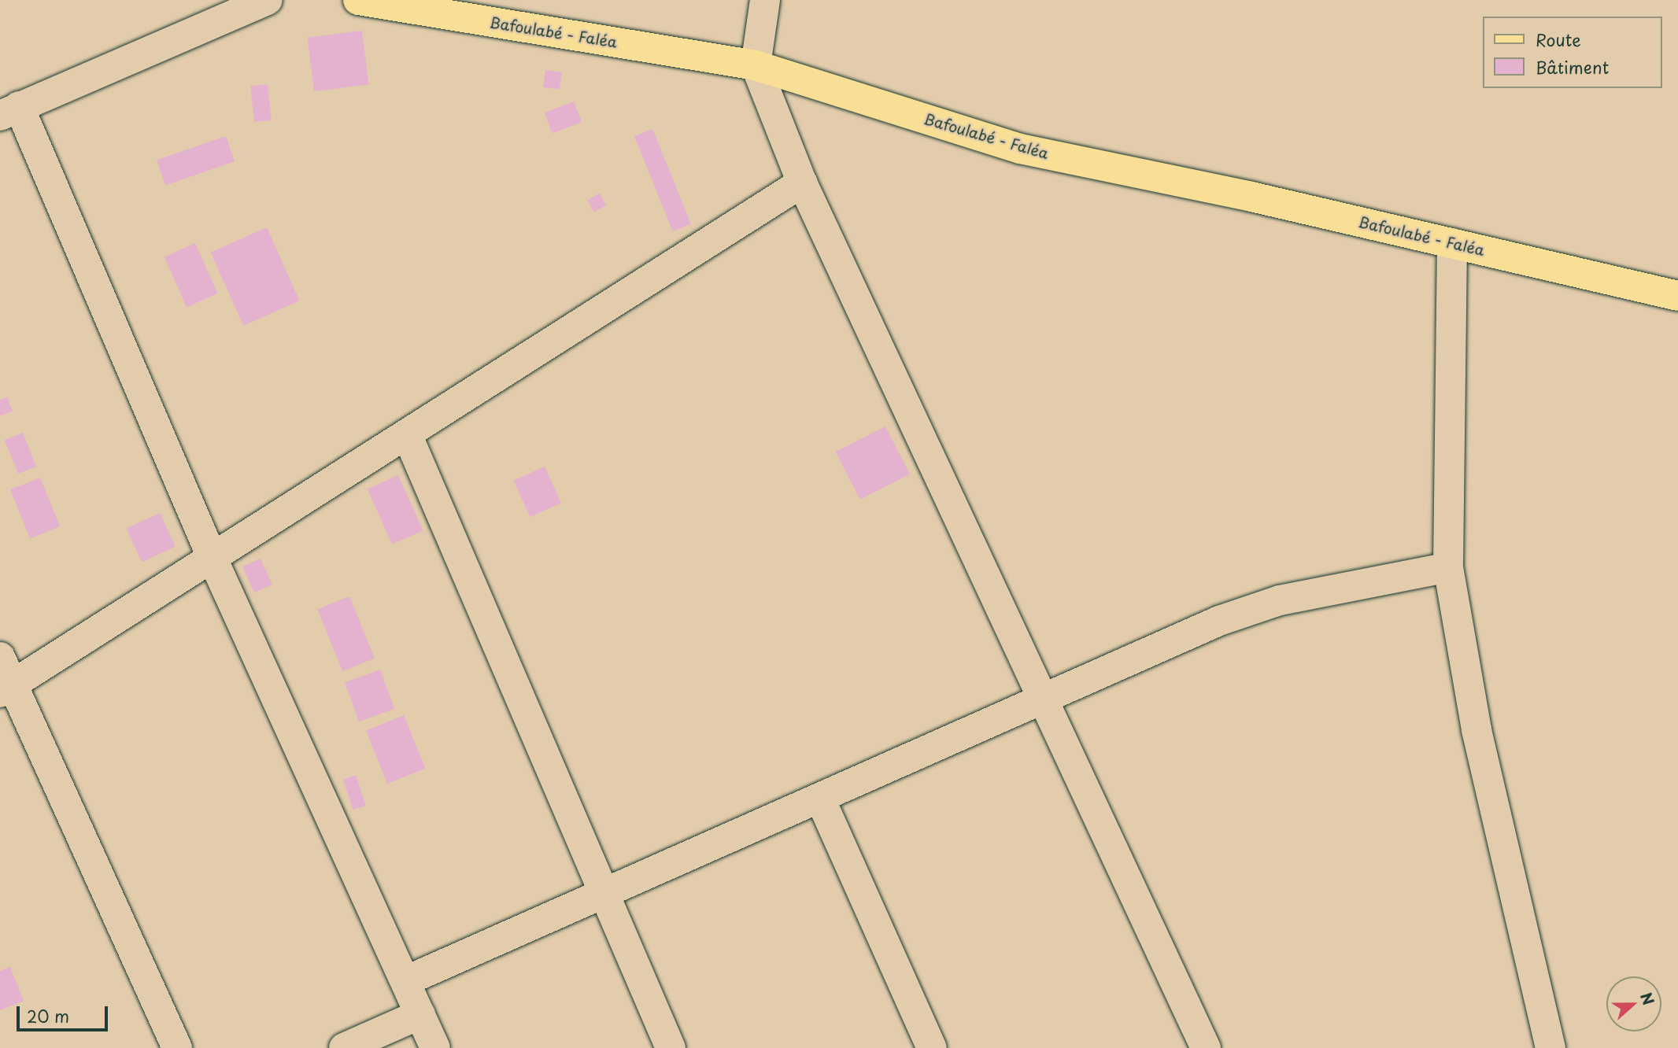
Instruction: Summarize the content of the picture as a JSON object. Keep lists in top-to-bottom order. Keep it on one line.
{"streets":{"main road":["Bafoulabé - Faléa"]},"legend":["Route","Bâtiment"],"scale_bar":"20 m","north":"right"}
